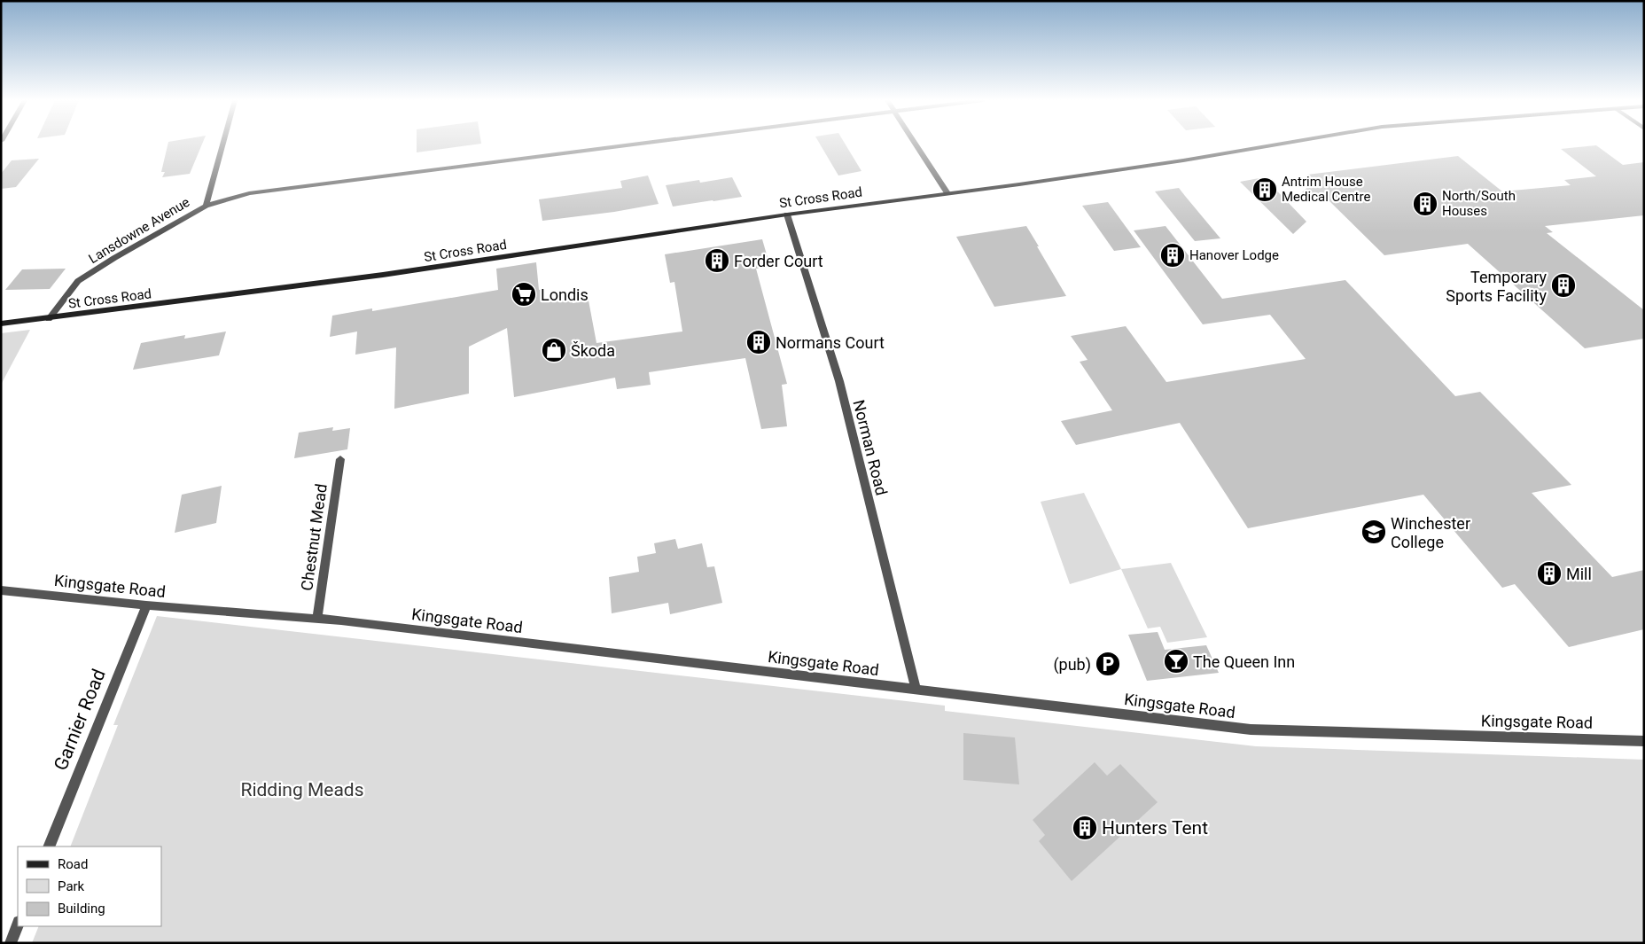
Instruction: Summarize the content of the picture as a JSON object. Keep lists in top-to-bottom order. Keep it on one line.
{"streets":{"main road":["St Cross Road"],"street":["Lansdowne Avenue","Norman Road","Chestnut Mead","Kingsgate Road","Garnier Road"]},"crossings":[["St Cross Road","Lansdowne Avenue"],["St Cross Road","Norman Road"],["Norman Road","Kingsgate Road"],["Chestnut Mead","Kingsgate Road"],["Kingsgate Road","Garnier Road"]],"parks":["Ridding Meads"],"places":{"building":["Antrim House Medical Centre","North/South Houses","Hanover Lodge","Forder Court","Temporary Sports Facility","Normans Court","Mill","Hunters Tent"],"supermarket":["Londis"],"shop":["Škoda"],"school or university":["Winchester College"],"bar":["The Queen Inn"],"parking":["(pub)"]},"legend":["Road","Park","Building"]}
